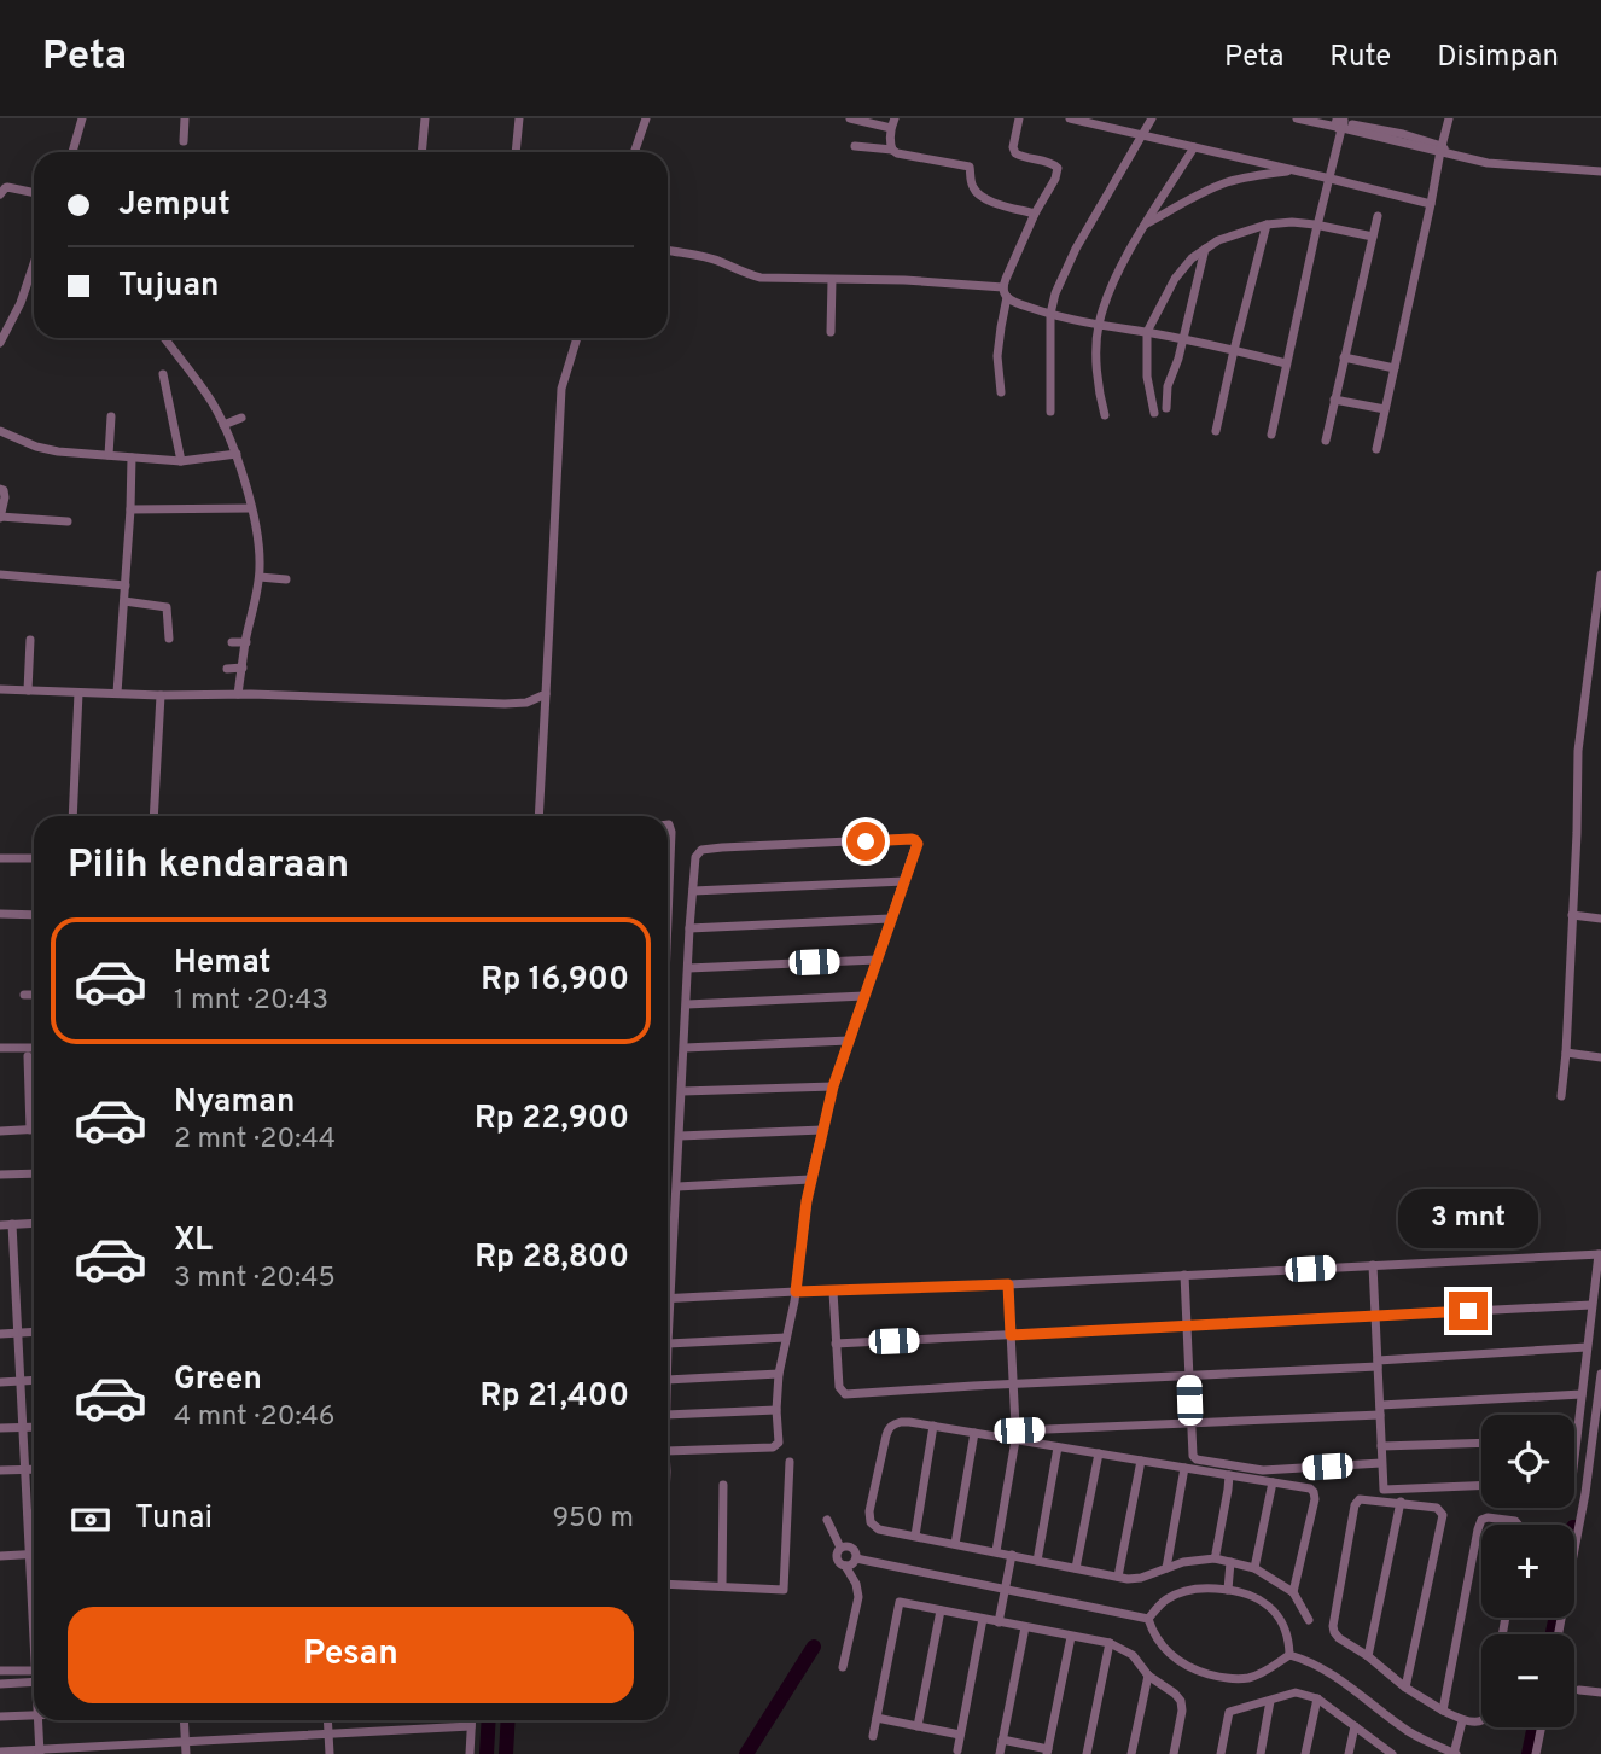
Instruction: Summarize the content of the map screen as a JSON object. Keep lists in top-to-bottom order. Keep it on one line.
{"page":{"header":"Peta","nav":["Peta","Rute","Disimpan"],"banner":["Jemput","Tujuan"],"heading":"Pilih kendaraan","list":[{"name":"Hemat","note":"1 mnt · 20:43","value":"Rp 16,900"},{"name":"Nyaman","note":"2 mnt · 20:44","value":"Rp 22,900"},{"name":"XL","note":"3 mnt · 20:45","value":"Rp 28,800"},{"name":"Green","note":"4 mnt · 20:46","value":"Rp 21,400"}],"bubble":"3 mnt","map_buttons":["+","−"],"pay":["Tunai","950 m"],"buttons":"Pesan"}}
